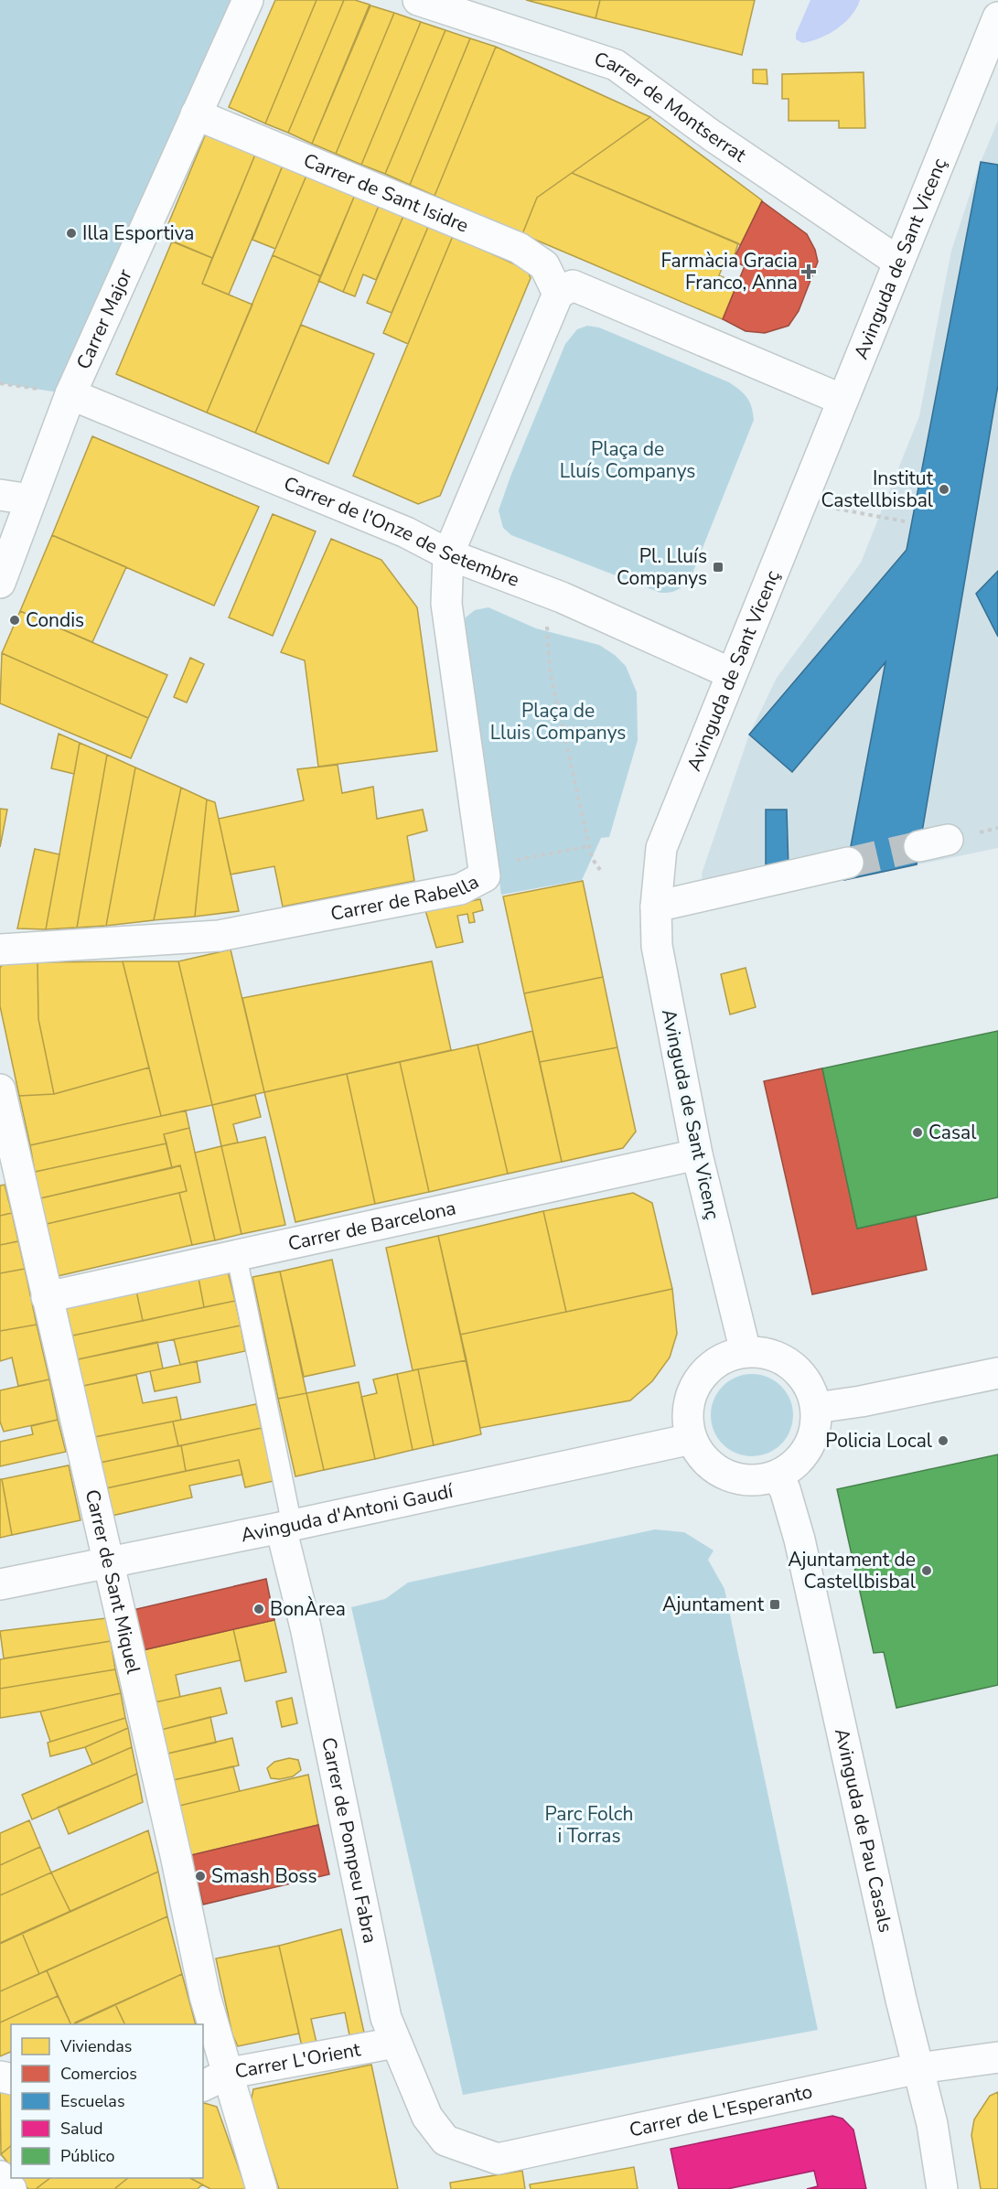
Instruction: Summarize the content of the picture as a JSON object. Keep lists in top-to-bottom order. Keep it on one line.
{"streets":{"street":["Carrer de Montserrat","Carrer de Sant Isidre","Avinguda de Sant Vicenç","Carrer Major","Carrer de l'Onze de Setembre","Carrer de Rabella","Carrer de Barcelona","Avinguda d'Antoni Gaudí","Carrer de Sant Miquel","Avinguda de Pau Casals","Carrer de Pompeu Fabra","Carrer L'Orient","Carrer de L'Esperanto"]},"crossings":[["Carrer de Montserrat","Avinguda de Sant Vicenç"],["Carrer de Sant Isidre","Carrer Major"],["Avinguda de Sant Vicenç","Carrer de l'Onze de Setembre"],["Avinguda de Sant Vicenç","Carrer de Barcelona"],["Avinguda de Sant Vicenç","Avinguda d'Antoni Gaudí"],["Avinguda de Sant Vicenç","Avinguda de Pau Casals"],["Carrer Major","Carrer de l'Onze de Setembre"],["Carrer de l'Onze de Setembre","Carrer de Rabella"],["Carrer de Barcelona","Carrer de Sant Miquel"],["Avinguda d'Antoni Gaudí","Carrer de Sant Miquel"],["Avinguda d'Antoni Gaudí","Avinguda de Pau Casals"],["Avinguda d'Antoni Gaudí","Carrer de Pompeu Fabra"],["Carrer de Sant Miquel","Carrer L'Orient"],["Avinguda de Pau Casals","Carrer de L'Esperanto"],["Carrer de Pompeu Fabra","Carrer L'Orient"],["Carrer de Pompeu Fabra","Carrer de L'Esperanto"]],"parks":["Plaça de Lluís Companys","Plaça de Lluis Companys","Parc Folch i Torras"],"places":{"other":["Illa Esportiva","Institut Castellbisbal","Condis","Casal","Policia Local","Ajuntament de Castellbisbal","BonÀrea","Smash Boss"],"health":["Farmàcia Gracia Franco, Anna"],"transit":["Pl. Lluís Companys","Ajuntament"]},"legend":["Viviendas","Comercios","Escuelas","Salud","Público"]}
